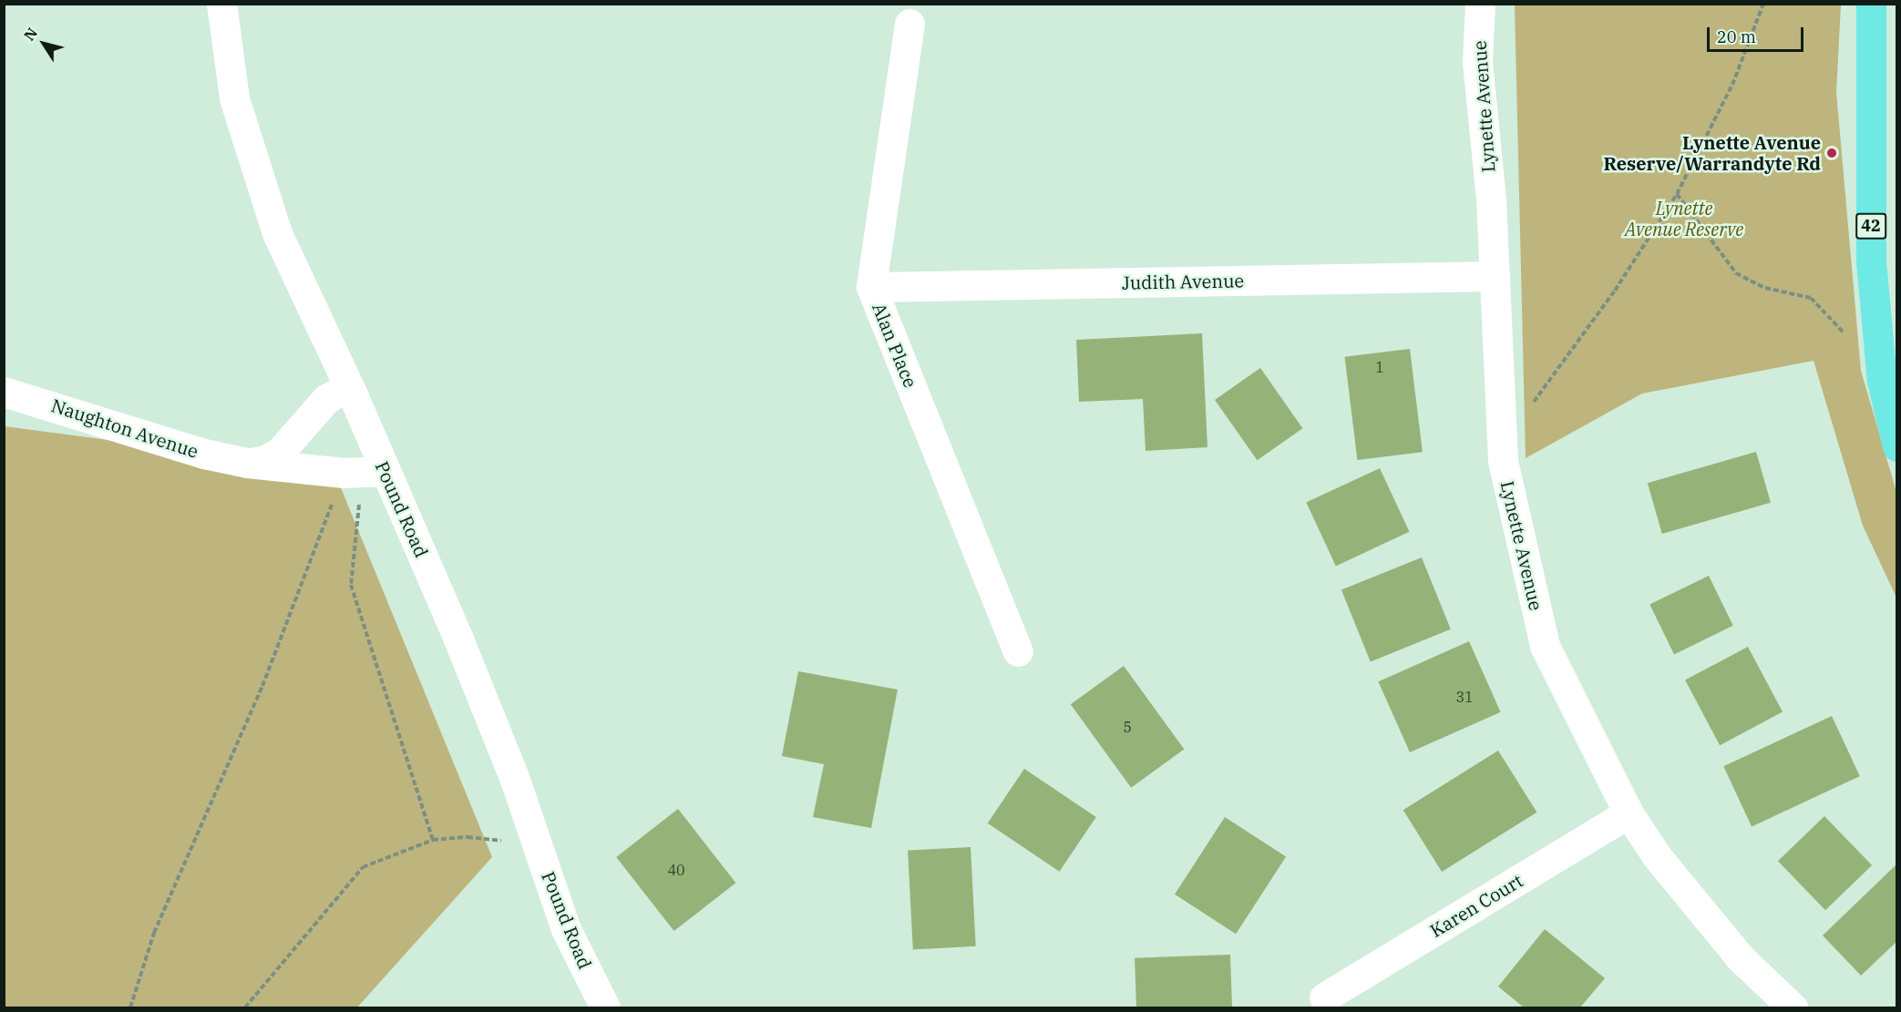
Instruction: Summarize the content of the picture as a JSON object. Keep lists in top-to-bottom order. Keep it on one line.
{"streets":{"main road":["42"],"street":["Lynette Avenue","Judith Avenue","Alan Place","Naughton Avenue","Pound Road","Karen Court"]},"crossings":[["Lynette Avenue","Judith Avenue"],["Lynette Avenue","Karen Court"],["Judith Avenue","Alan Place"],["Naughton Avenue","Pound Road"]],"parks":["Lynette Avenue Reserve"],"places":["Lynette Avenue Reserve/Warrandyte Rd"],"house_numbers":["1","31","5","40"],"scale_bar":"20 m","north":"top left"}
